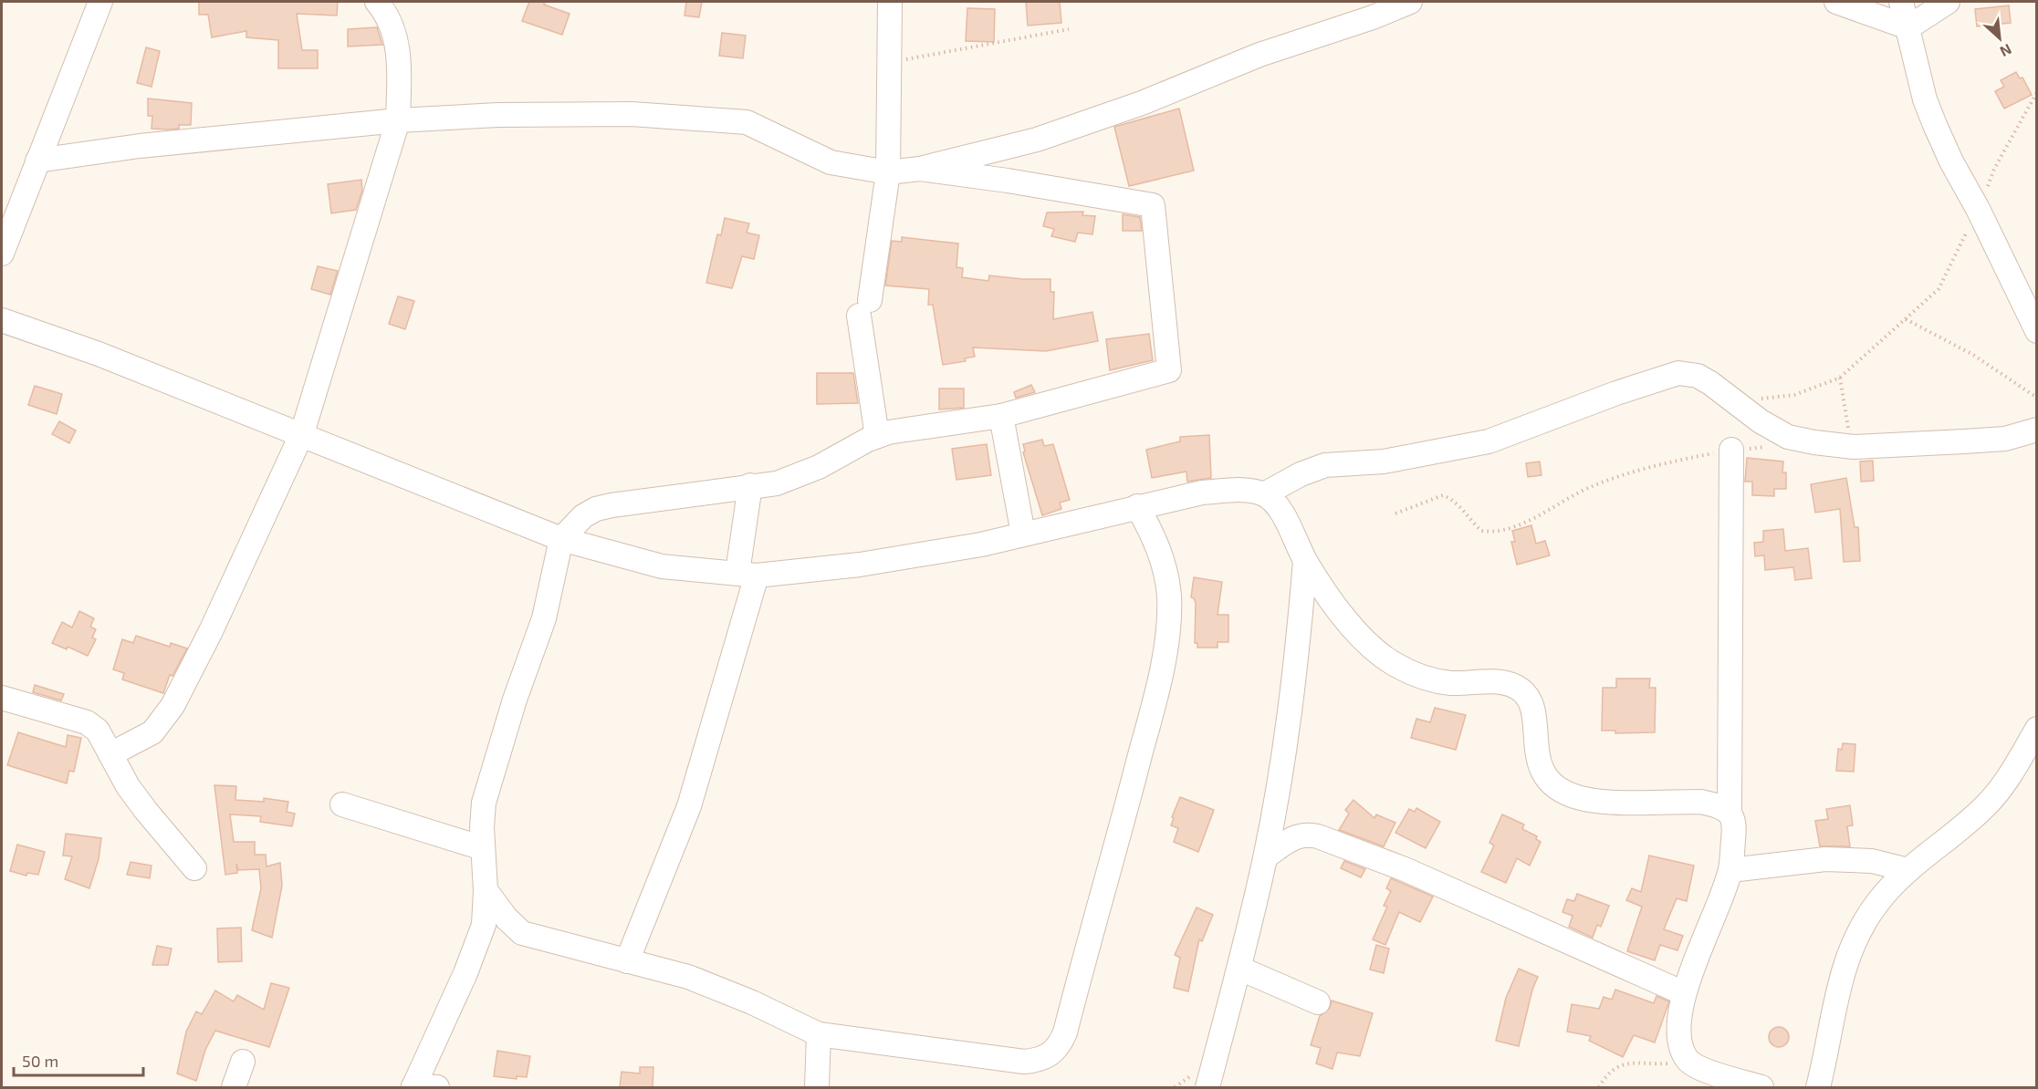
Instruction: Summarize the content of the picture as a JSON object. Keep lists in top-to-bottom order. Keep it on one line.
{"scale_bar":"50 m","north":"bottom right"}
